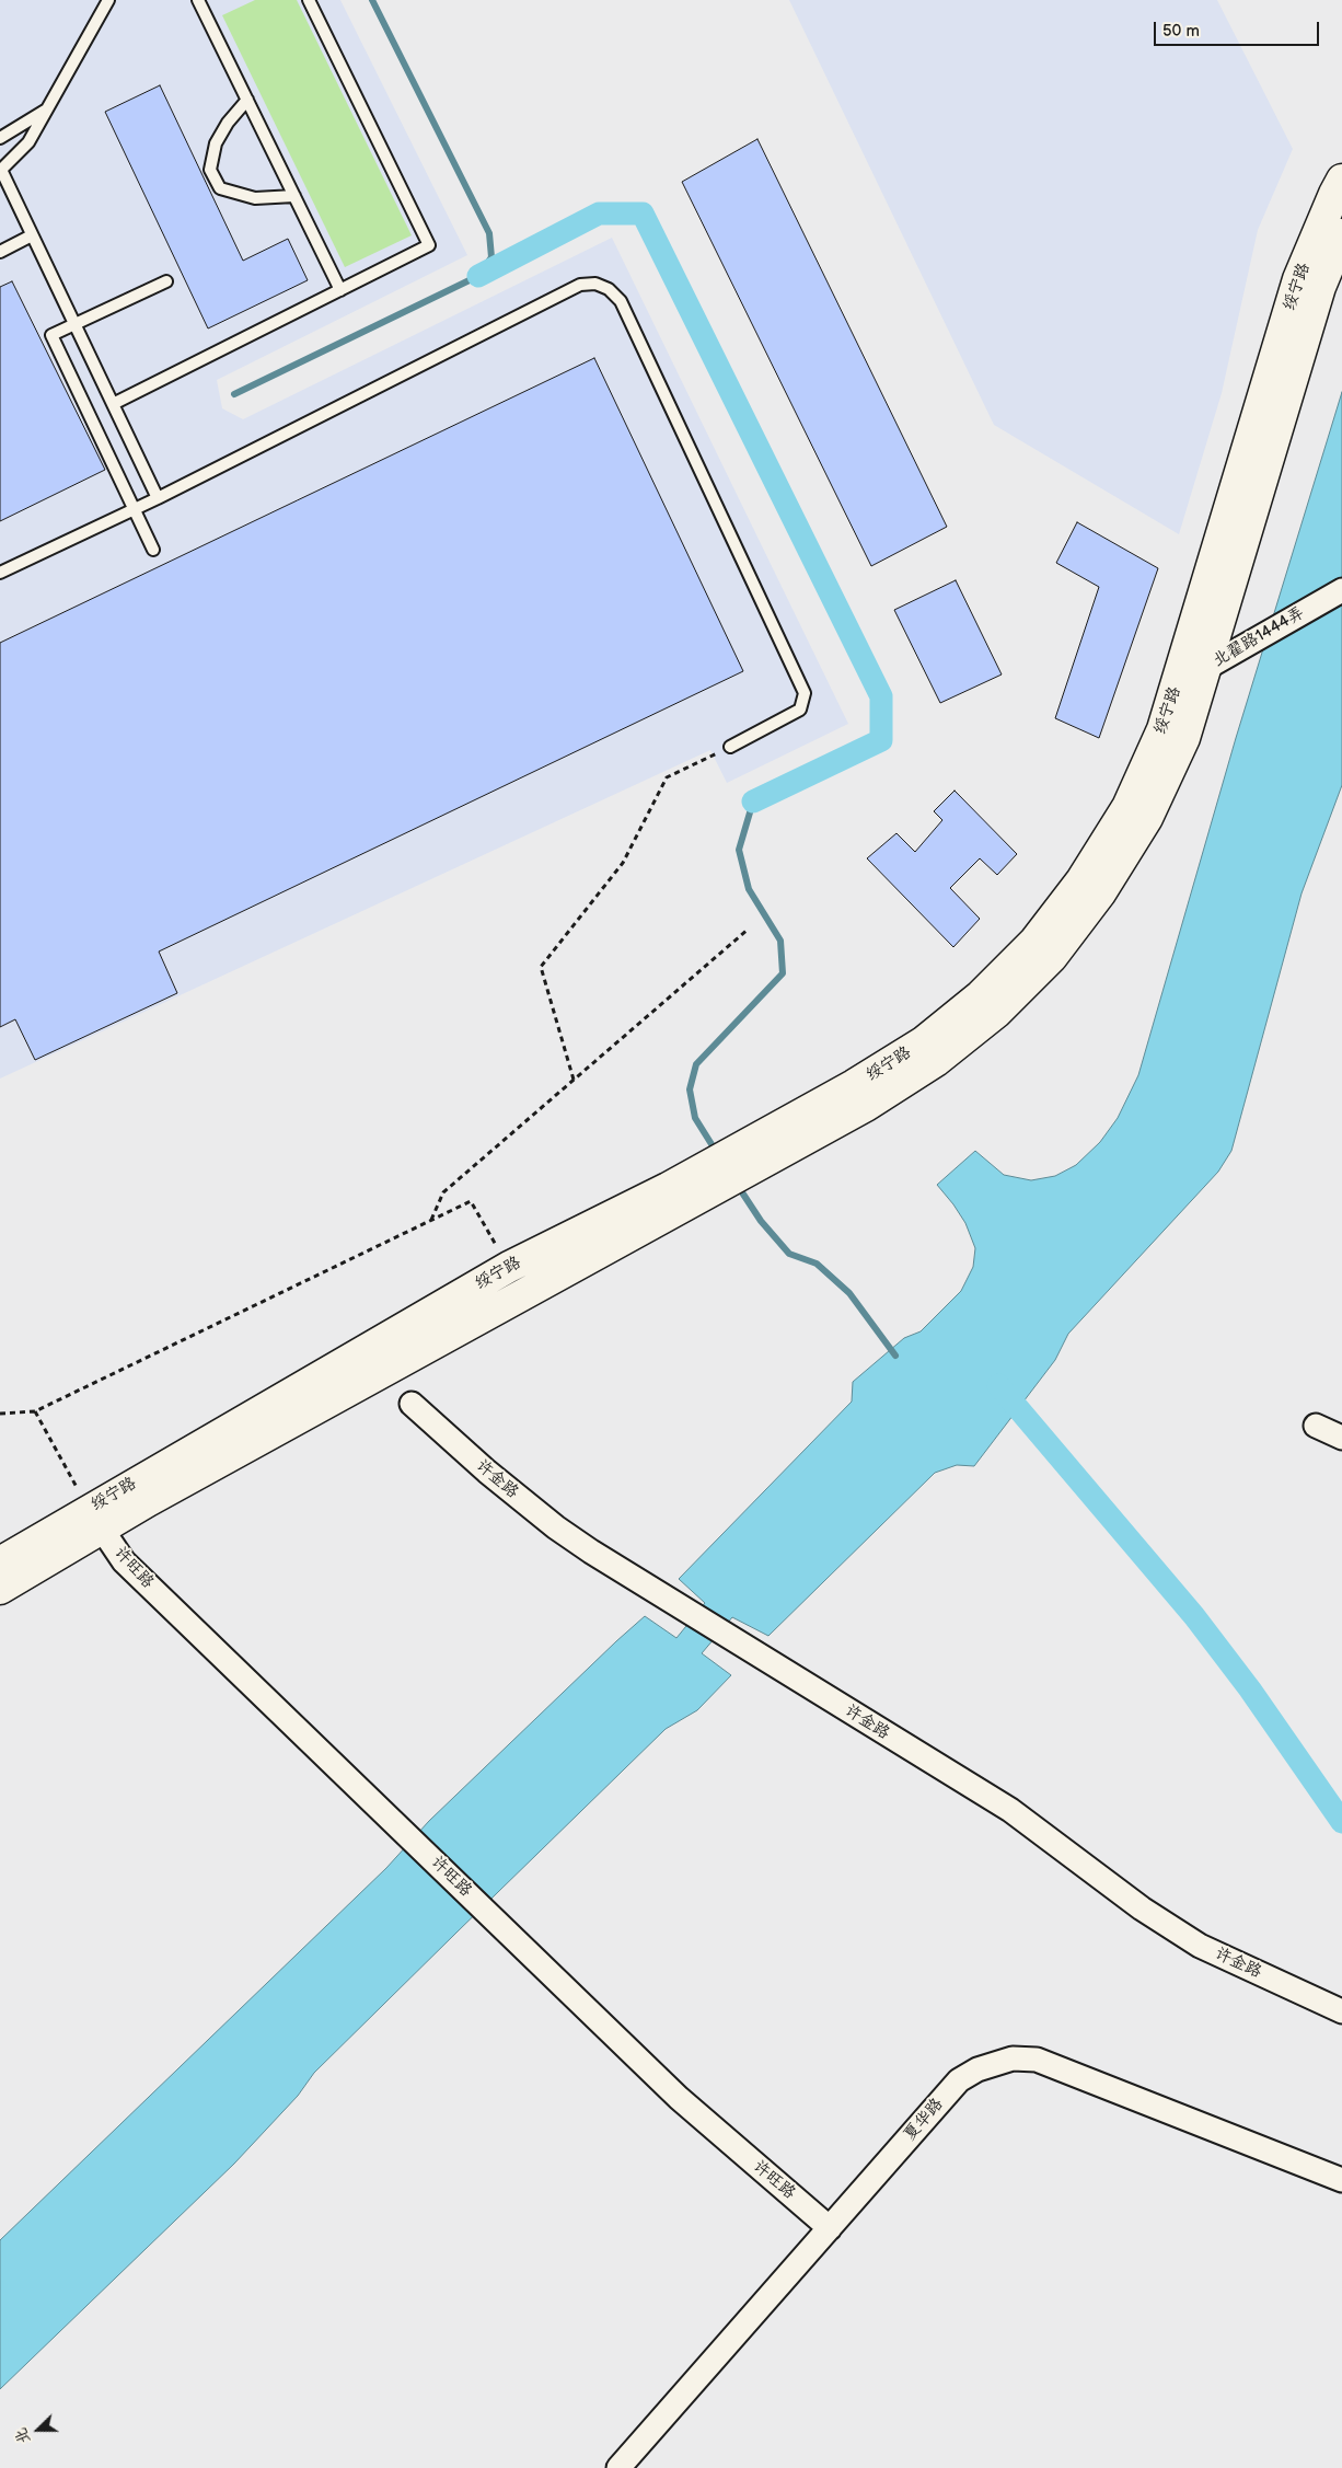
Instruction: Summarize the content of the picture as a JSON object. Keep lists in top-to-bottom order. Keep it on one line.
{"streets":{"main road":["绥宁路"],"street":["北翟路1444弄","许金路","许旺路","夏华路"]},"crossings":[["绥宁路","北翟路1444弄"],["绥宁路","许旺路"],["许旺路","夏华路"]],"scale_bar":"50 m","north":"left"}
